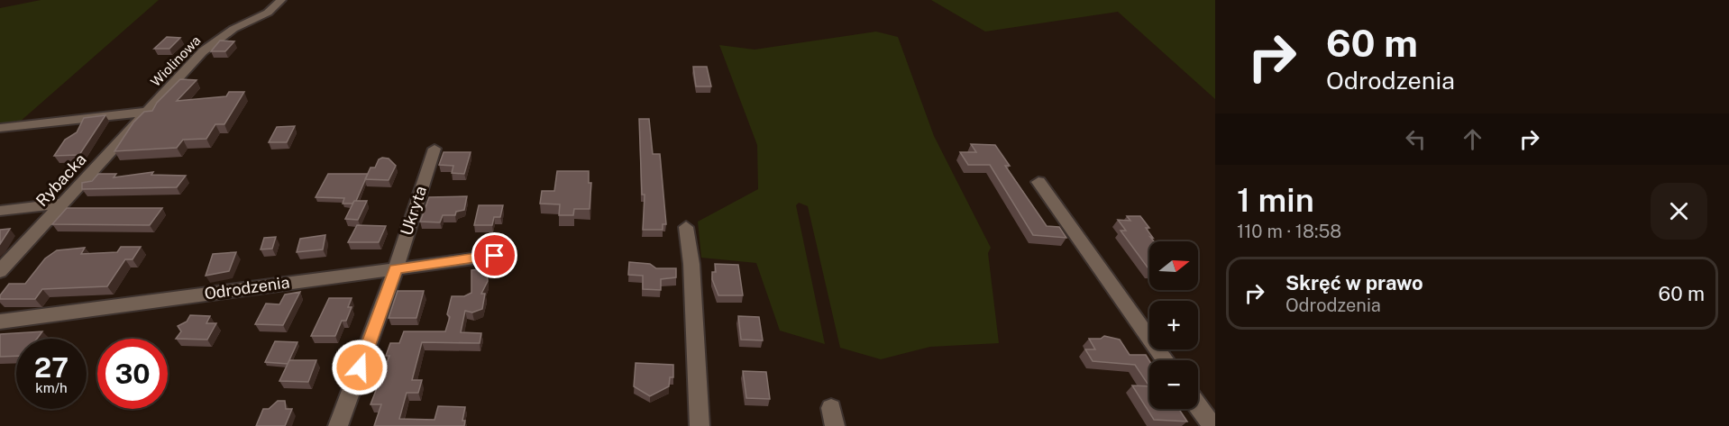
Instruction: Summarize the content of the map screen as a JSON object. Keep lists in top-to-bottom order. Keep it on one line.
{"streets":{"street":["Wiolinowa","Rybacka","Ukryta","Odrodzenia"]},"crossings":[["Wiolinowa","Rybacka"],["Ukryta","Odrodzenia"]],"north":"right","page":{"turn":["60 m","Odrodzenia"],"heading":["1 min","110 m · 18:58"],"map_buttons":["+","−"],"list":[{"name":"Skręć w prawo","note":"Odrodzenia","value":"60 m"}],"speed":"27 km/h","limit":"30"}}
